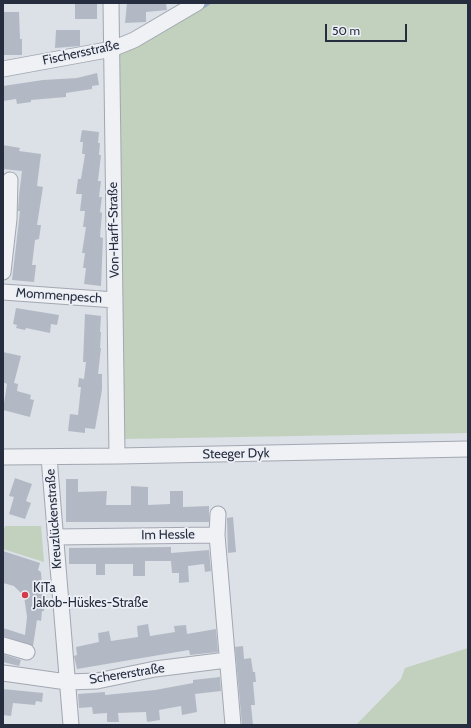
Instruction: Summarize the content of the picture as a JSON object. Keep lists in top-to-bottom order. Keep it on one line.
{"streets":{"street":["Fischersstraße","Von-Harff-Straße","Mommenpesch","Steeger Dyk","Kreuzlückenstraße","Im Hessle","Schererstraße"]},"crossings":[["Fischersstraße","Von-Harff-Straße"],["Von-Harff-Straße","Mommenpesch"],["Von-Harff-Straße","Steeger Dyk"],["Steeger Dyk","Kreuzlückenstraße"],["Kreuzlückenstraße","Im Hessle"],["Kreuzlückenstraße","Schererstraße"]],"places":["KiTa Jakob-Hüskes-Straße"],"scale_bar":"50 m"}
